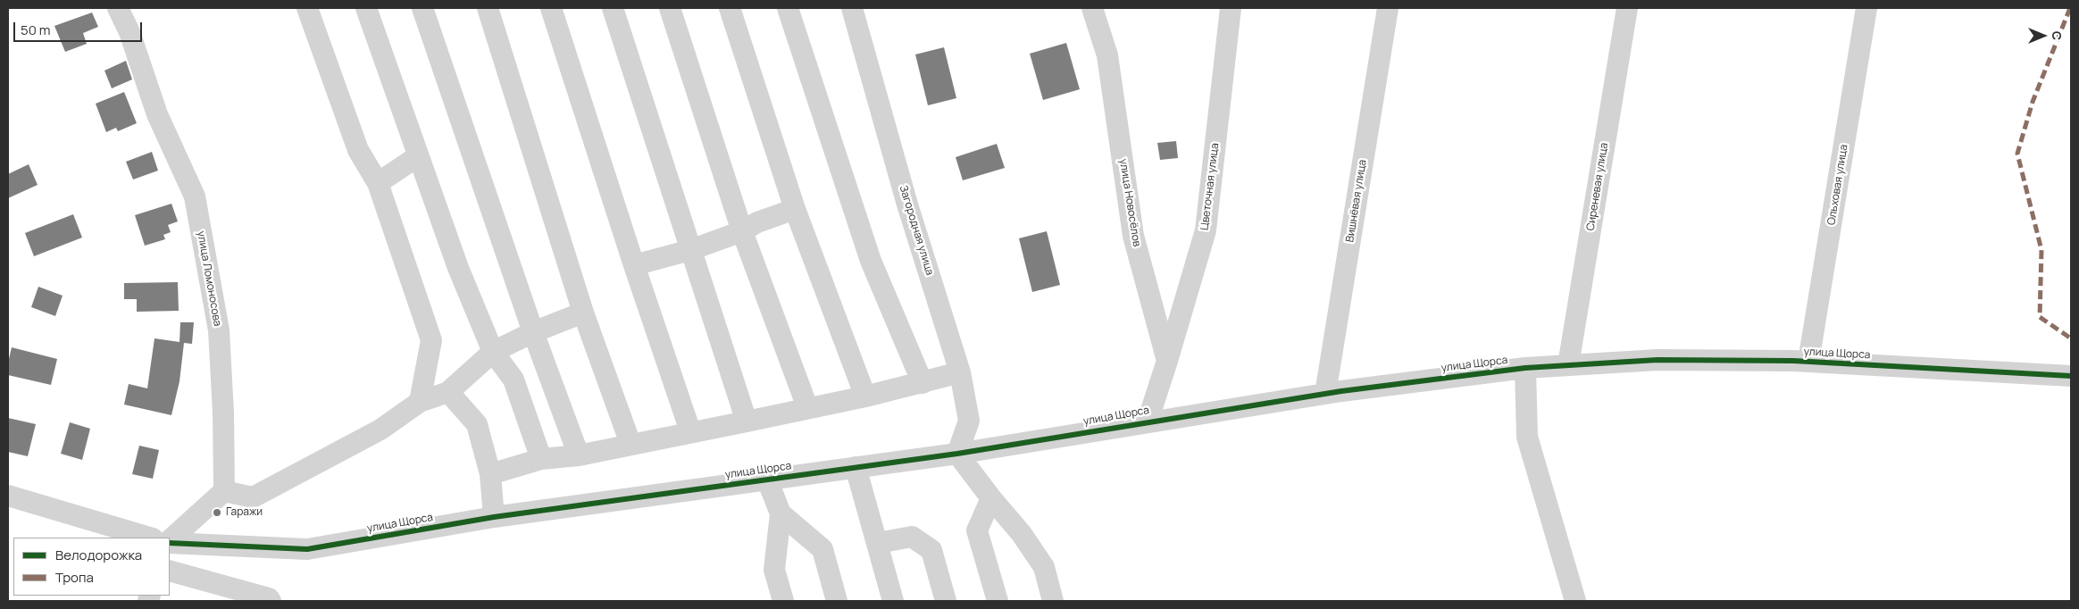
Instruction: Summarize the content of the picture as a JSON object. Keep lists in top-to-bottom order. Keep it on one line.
{"streets":{"street":["Ольховая улица","Цветочная улица","Сиреневая улица","Вишнёвая улица","улица Новосёлов","Загородная улица","улица Ломоносова","улица Щорса"]},"crossings":[["Ольховая улица","улица Щорса"],["Цветочная улица","улица Новосёлов"],["Сиреневая улица","улица Щорса"],["Вишнёвая улица","улица Щорса"],["Загородная улица","улица Щорса"]],"places":["Гаражи"],"legend":["Велодорожка","Тропа"],"scale_bar":"50 m","north":"right"}
